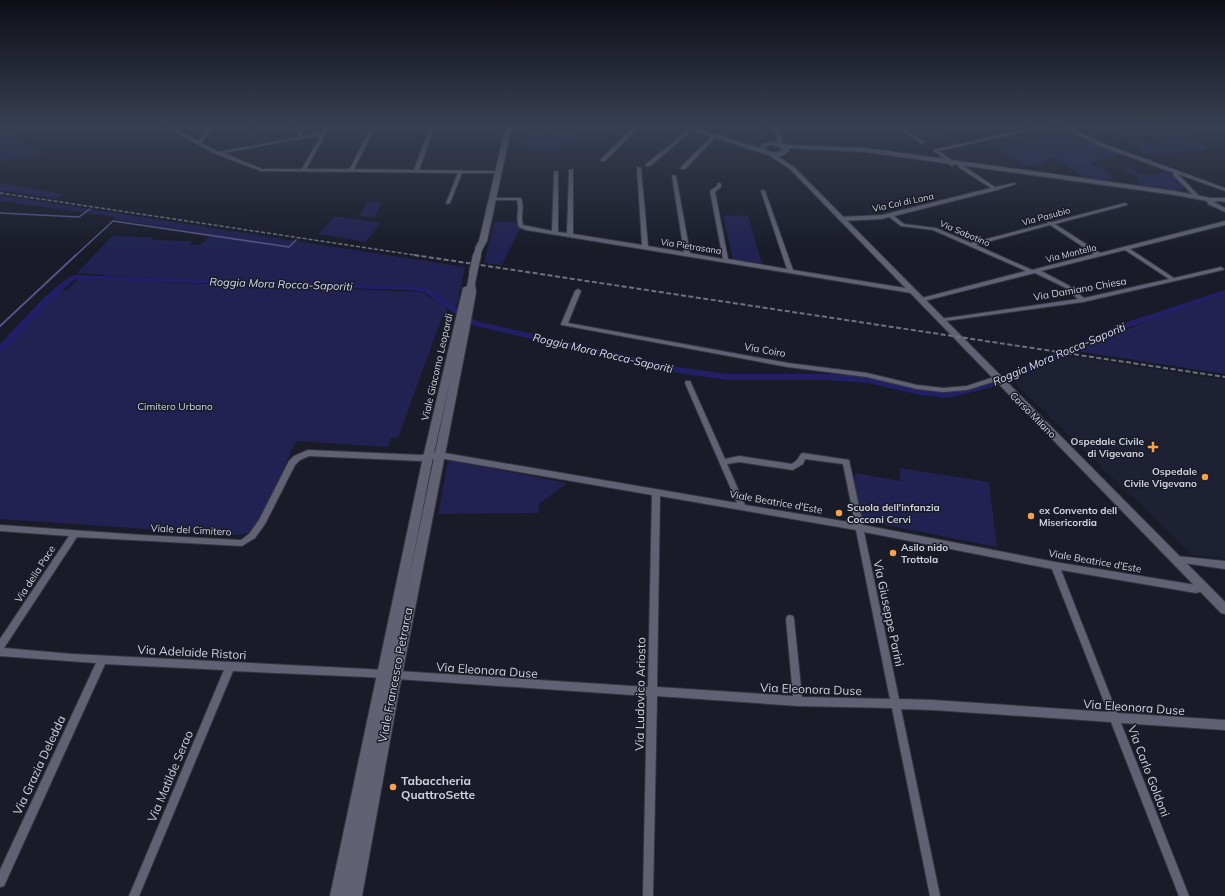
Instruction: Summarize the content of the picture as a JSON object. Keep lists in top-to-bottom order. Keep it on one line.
{"streets":{"main road":["Viale Giacomo Leopardi","Viale Francesco Petrarca"],"street":["Via Col di Lana","Via Pasubio","Via Sabotino","Via Pietrasana","Via Montello","Via Damiano Chiesa","Via Coiro","Corso Milano","Viale Beatrice d'Este","Viale del Cimitero","Via della Pace","Via Giuseppe Parini","Via Adelaide Ristori","Via Eleonora Duse","Via Ludovico Ariosto","Via Grazia Deledda","Via Carlo Goldoni","Via Matilde Serao"]},"crossings":[["Via Col di Lana","Via Sabotino"],["Via Col di Lana","Corso Milano"],["Via Pasubio","Via Sabotino"],["Via Sabotino","Via Montello"],["Via Sabotino","Via Damiano Chiesa"],["Via Pietrasana","Viale Giacomo Leopardi"],["Via Pietrasana","Corso Milano"],["Via Montello","Corso Milano"],["Via Damiano Chiesa","Corso Milano"],["Via Coiro","Corso Milano"],["Viale Giacomo Leopardi","Viale Beatrice d'Este"],["Viale Giacomo Leopardi","Viale del Cimitero"],["Viale Giacomo Leopardi","Viale Francesco Petrarca"],["Corso Milano","Viale Beatrice d'Este"],["Viale Beatrice d'Este","Viale del Cimitero"],["Viale Beatrice d'Este","Via Giuseppe Parini"],["Viale Beatrice d'Este","Viale Francesco Petrarca"],["Viale Beatrice d'Este","Via Ludovico Ariosto"],["Viale Beatrice d'Este","Via Carlo Goldoni"],["Viale del Cimitero","Via della Pace"],["Viale del Cimitero","Viale Francesco Petrarca"],["Via Giuseppe Parini","Via Eleonora Duse"],["Via Adelaide Ristori","Via Eleonora Duse"],["Via Adelaide Ristori","Viale Francesco Petrarca"],["Via Adelaide Ristori","Via Grazia Deledda"],["Via Adelaide Ristori","Via Matilde Serao"],["Via Eleonora Duse","Viale Francesco Petrarca"],["Via Eleonora Duse","Via Ludovico Ariosto"],["Via Eleonora Duse","Via Carlo Goldoni"]],"water":["Roggia Mora Rocca-Saporiti"],"parks":["Cimitero Urbano"],"places":{"health":["Ospedale Civile di Vigevano"],"other":["Ospedale Civile Vigevano","Scuola dell'infanzia Cocconi Cervi","ex Convento dell Misericordia","Asilo nido Trottola","Tabaccheria QuattroSette"]}}
